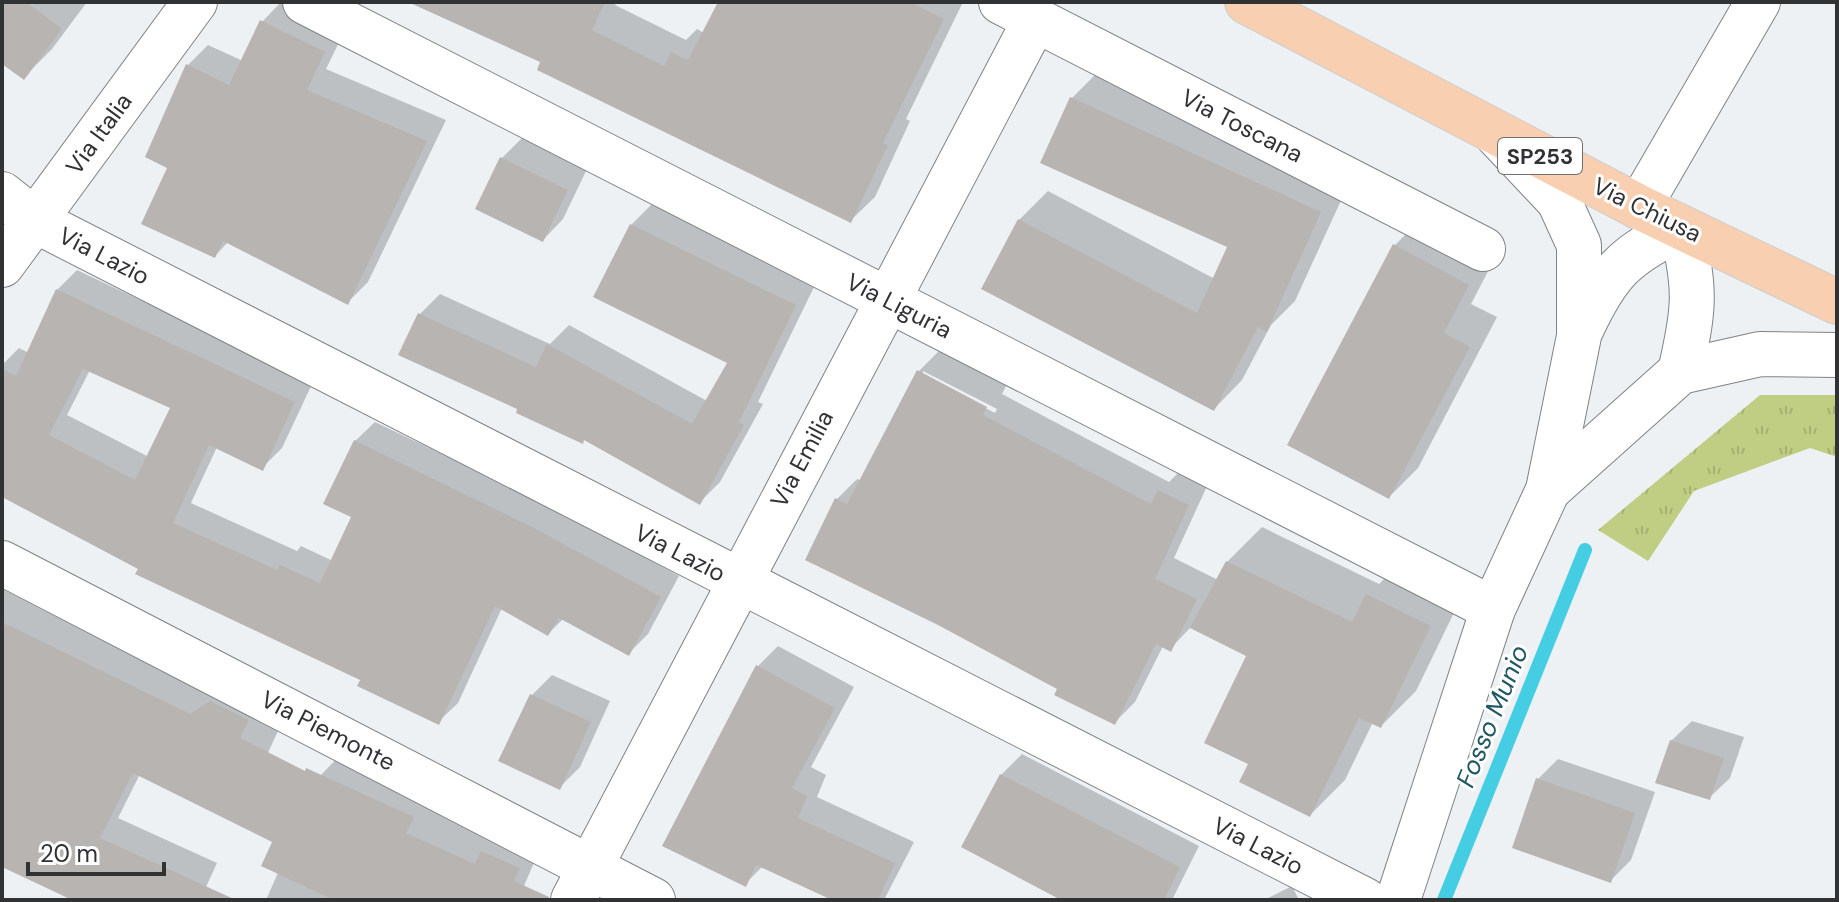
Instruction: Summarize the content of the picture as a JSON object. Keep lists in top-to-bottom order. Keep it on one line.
{"streets":{"main road":["SP253","Via Chiusa"],"street":["Via Toscana","Via Italia","Via Lazio","Via Liguria","Via Emilia","Via Piemonte"]},"crossings":[["Via Toscana","Via Emilia"],["Via Italia","Via Lazio"],["Via Lazio","Via Emilia"],["Via Liguria","Via Emilia"],["Via Emilia","Via Piemonte"]],"water":["Fosso Munio"],"scale_bar":"20 m"}
